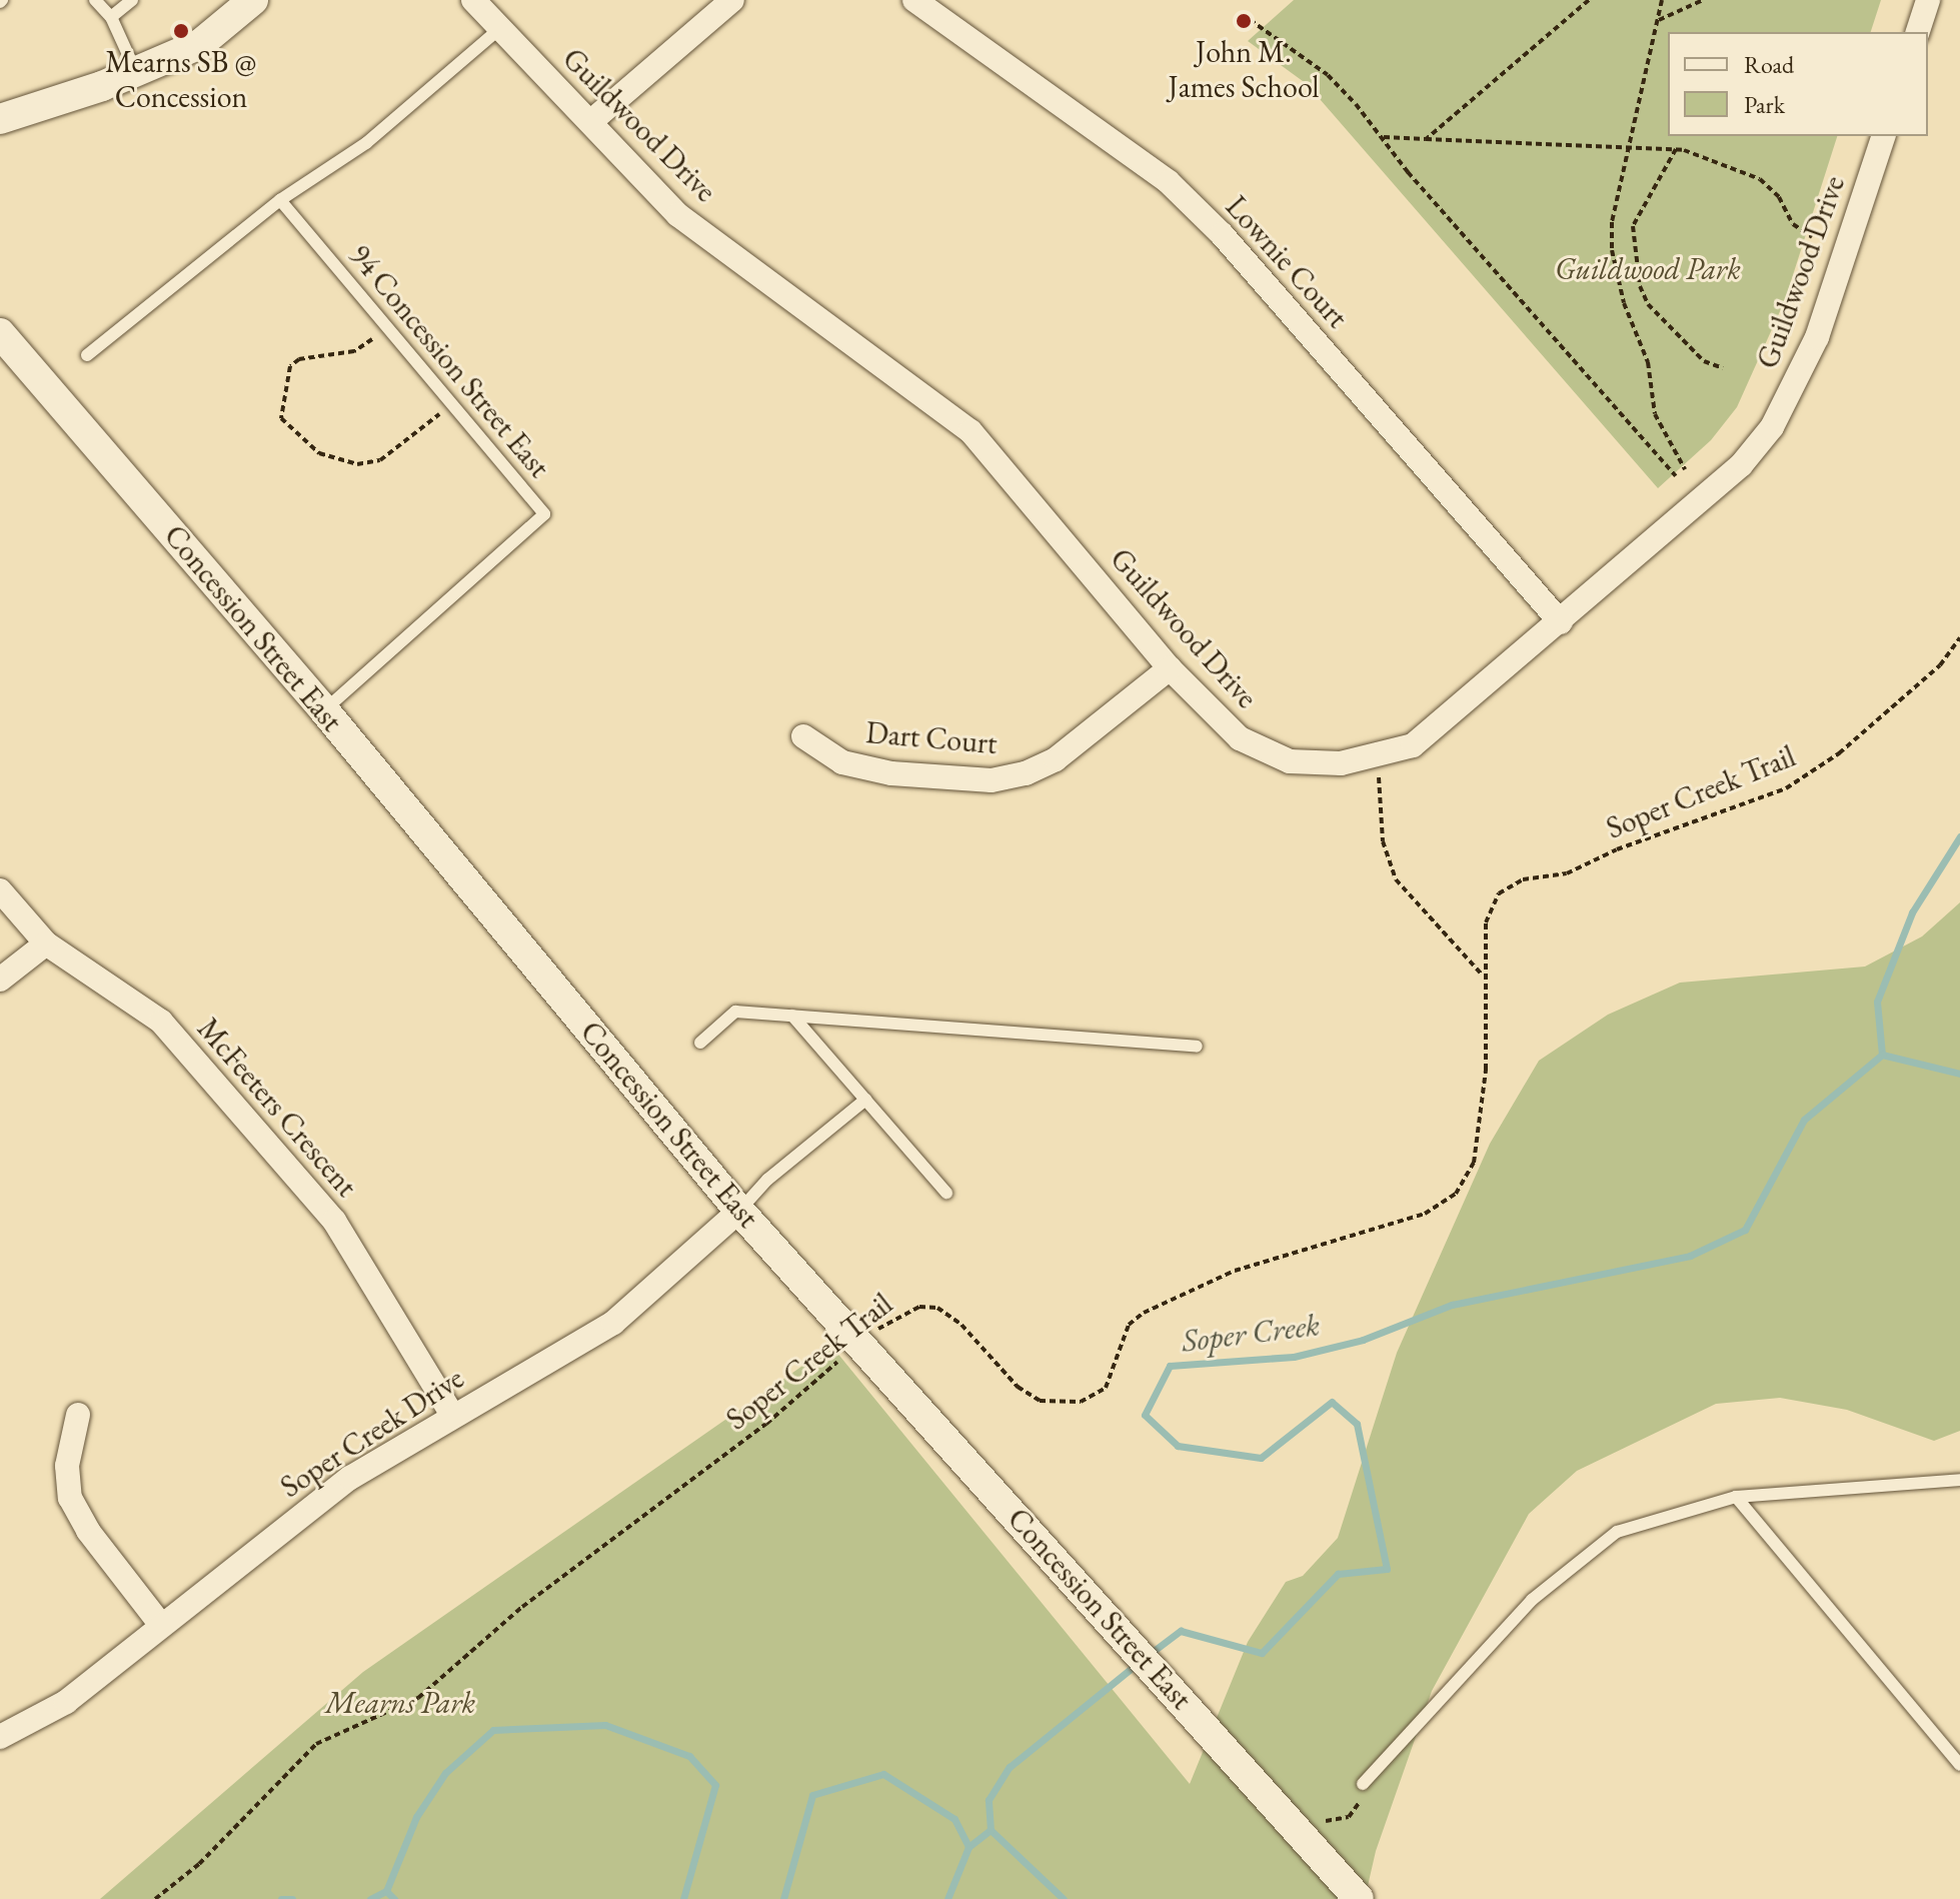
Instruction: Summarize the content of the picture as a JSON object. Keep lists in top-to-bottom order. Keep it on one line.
{"streets":{"street":["Guildwood Drive","Lownie Court","Concession Street East","Dart Court","McFeeters Crescent","Soper Creek Drive"],"lane":["94 Concession Street East"],"path":["Soper Creek Trail"]},"crossings":[["Guildwood Drive","Lownie Court"],["Guildwood Drive","Dart Court"],["94 Concession Street East","Concession Street East"],["Concession Street East","Soper Creek Trail"],["Concession Street East","Soper Creek Drive"],["McFeeters Crescent","Soper Creek Drive"]],"water":["Soper Creek"],"parks":["Guildwood Park","Mearns Park"],"places":["John M. James School","Mearns SB @ Concession"],"legend":["Road","Park"]}
